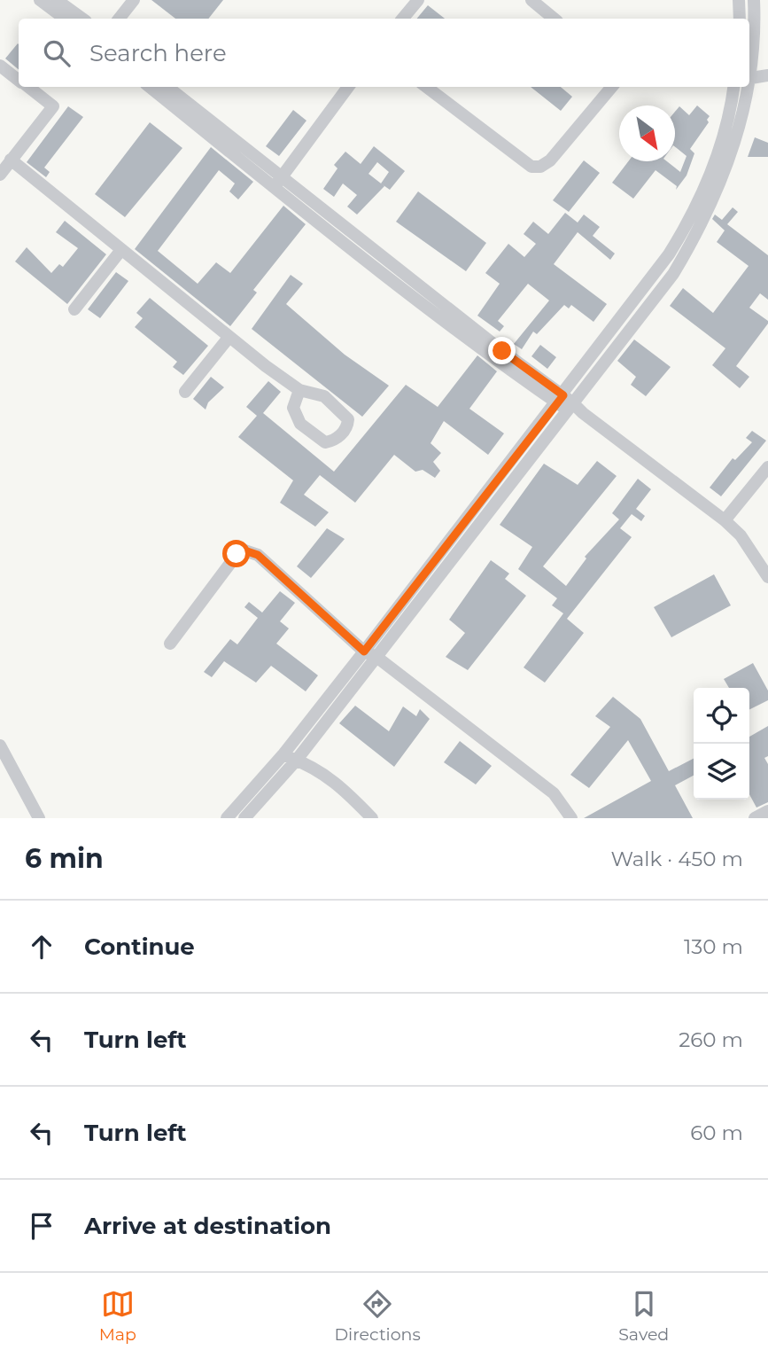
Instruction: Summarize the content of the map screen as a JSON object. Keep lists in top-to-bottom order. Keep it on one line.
{"north":"bottom right","page":{"search":"Search here","heading":["6 min","Walk · 450 m"],"list":[["Continue","130 m"],["Turn left","260 m"],["Turn left","60 m"],"Arrive at destination"],"nav":["Map","Directions","Saved"]}}
